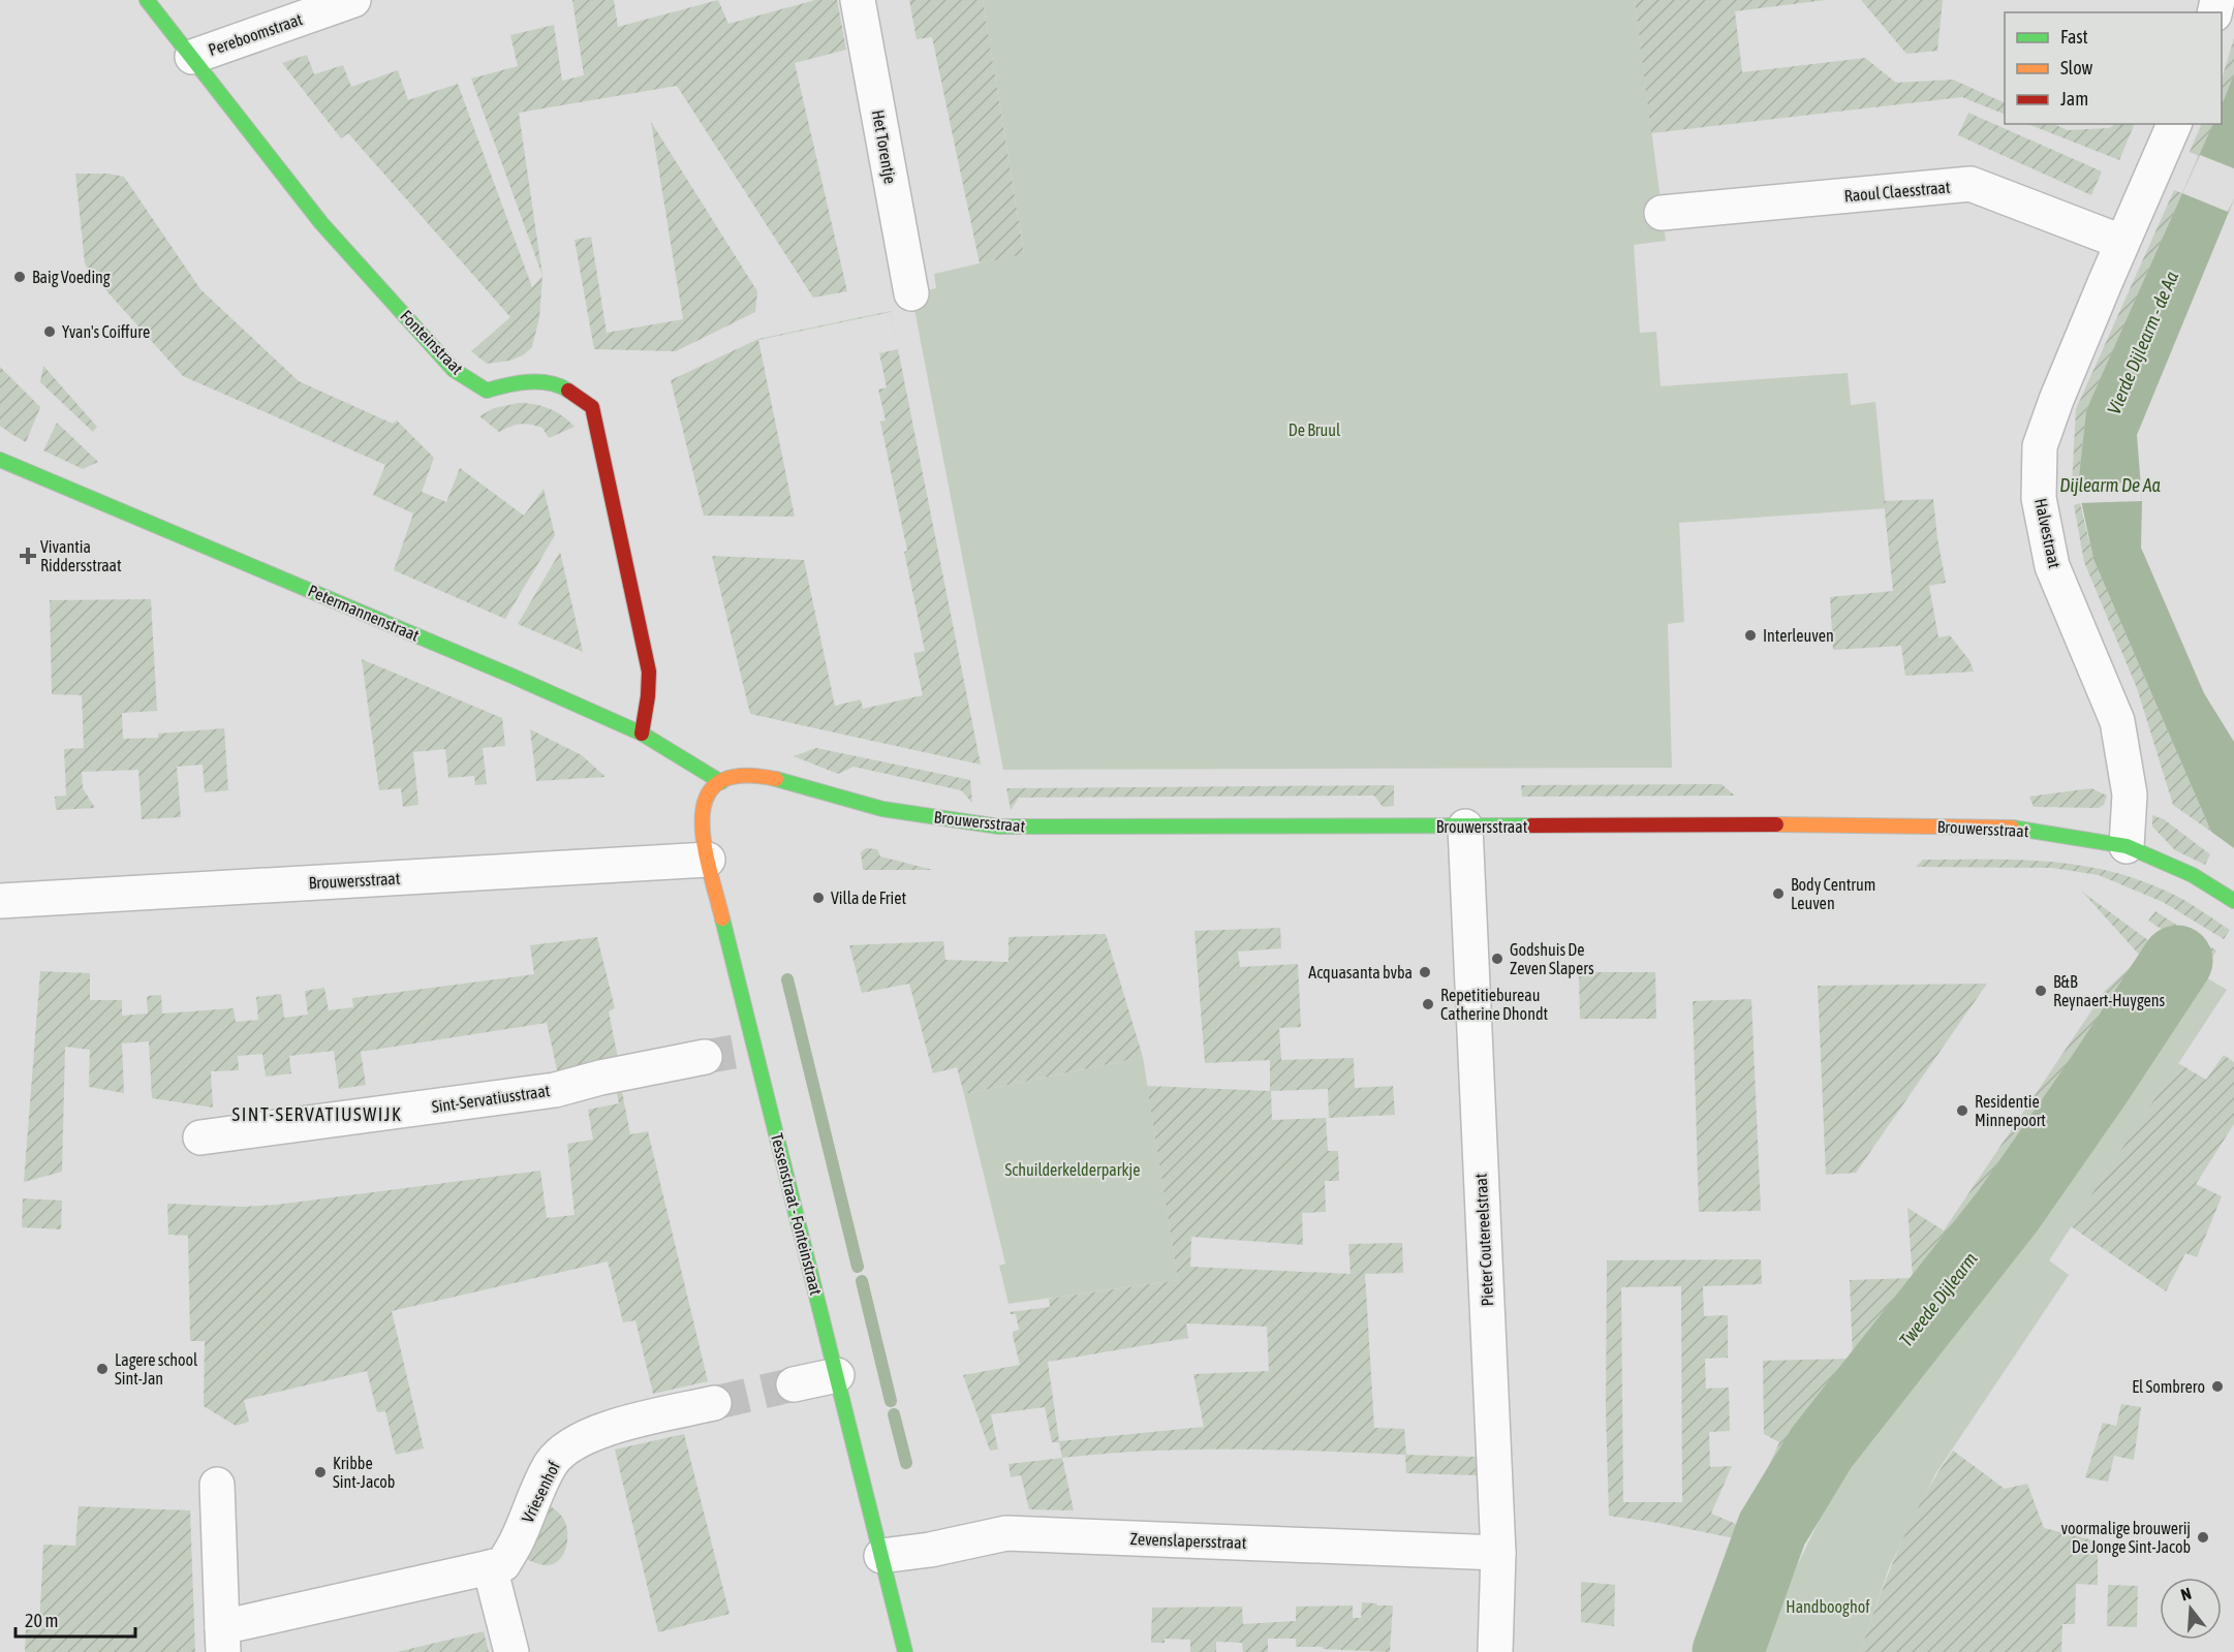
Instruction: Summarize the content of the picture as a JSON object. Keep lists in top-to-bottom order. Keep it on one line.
{"streets":{"street":["Pereboomstraat","Het Torentje","Raoul Claesstraat","Fonteinstraat","Halvestraat","Petermannenstraat","Brouwersstraat","Sint-Servatiusstraat","Tessenstraat - Fonteinstraat","Pieter Coutereelstraat","Vriesenhof","Zevenslapersstraat"]},"crossings":[["Pereboomstraat","Fonteinstraat"],["Raoul Claesstraat","Halvestraat"],["Fonteinstraat","Petermannenstraat"],["Halvestraat","Brouwersstraat"],["Petermannenstraat","Brouwersstraat"],["Petermannenstraat","Tessenstraat - Fonteinstraat"],["Brouwersstraat","Tessenstraat - Fonteinstraat"],["Brouwersstraat","Pieter Coutereelstraat"],["Sint-Servatiusstraat","Tessenstraat - Fonteinstraat"],["Tessenstraat - Fonteinstraat","Zevenslapersstraat"],["Pieter Coutereelstraat","Zevenslapersstraat"]],"districts":["SINT-SERVATIUSWIJK"],"water":["Vierde Dijlearm - de Aa","Dijlearm De Aa","Tweede Dijlearm"],"parks":["De Bruul","Schuilderkelderparkje","Handbooghof"],"places":{"other":["Baig Voeding","Yvan's Coiffure","Interleuven","Body Centrum Leuven","Villa de Friet","Godshuis De Zeven Slapers","Acquasanta bvba","B&B Reynaert-Huygens","Repetitiebureau Catherine Dhondt","Residentie Minnepoort","Lagere school Sint-Jan","El Sombrero","Kribbe Sint-Jacob","voormalige brouwerij De Jonge Sint-Jacob"],"health":["Vivantia Riddersstraat"]},"legend":["Fast","Slow","Jam"],"scale_bar":"20 m","north":"top"}
